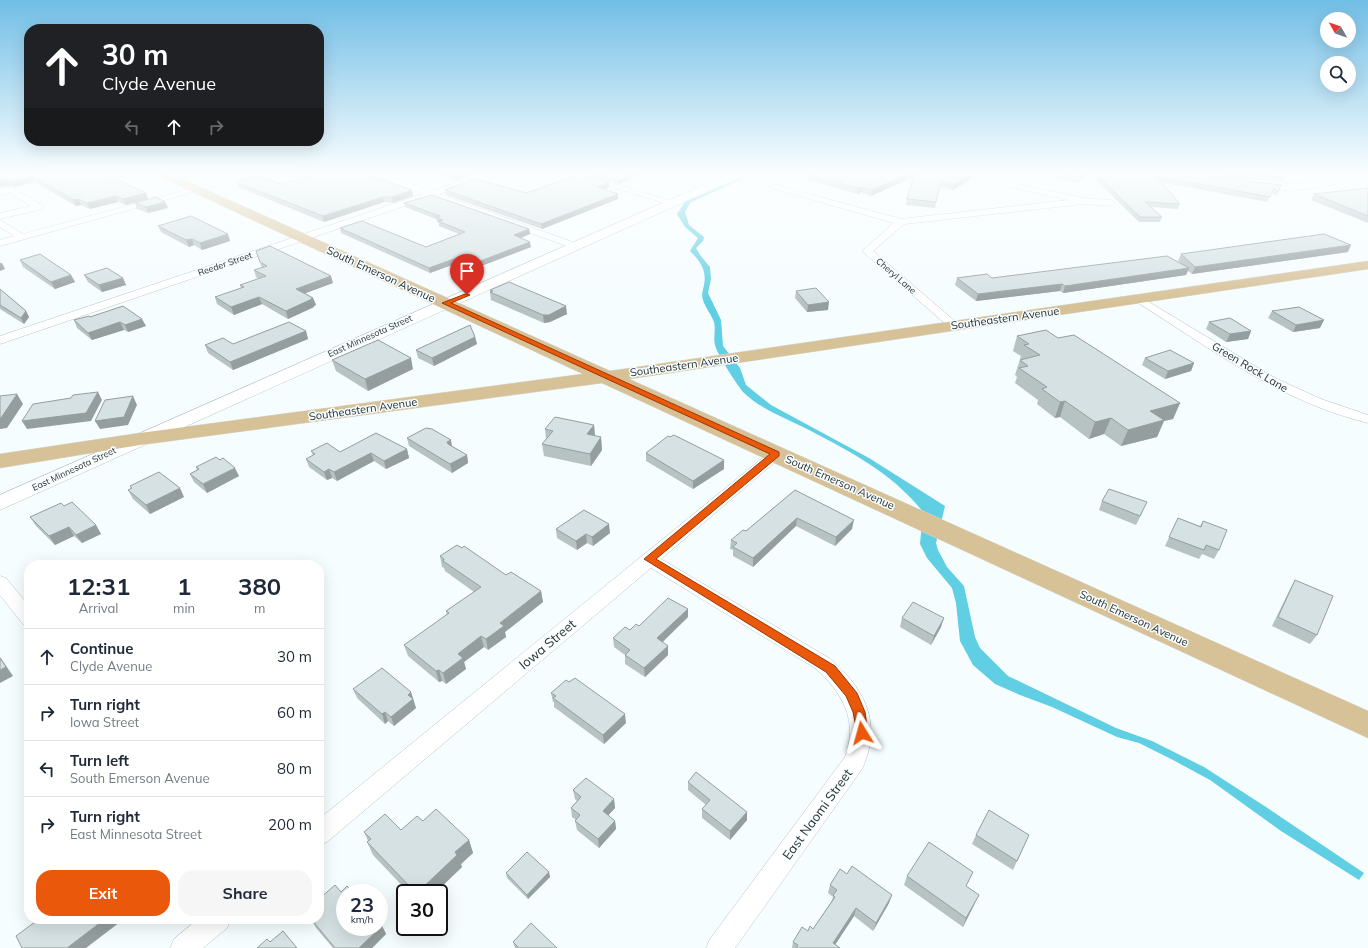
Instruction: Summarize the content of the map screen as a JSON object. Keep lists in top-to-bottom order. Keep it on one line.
{"streets":{"main road":["South Emerson Avenue","Southeastern Avenue"],"street":["Reeder Street","Cheryl Lane","East Minnesota Street","Green Rock Lane","Iowa Street","East Naomi Street"]},"crossings":[["Reeder Street","South Emerson Avenue"],["South Emerson Avenue","Southeastern Avenue"],["South Emerson Avenue","East Minnesota Street"],["South Emerson Avenue","Iowa Street"],["Cheryl Lane","Southeastern Avenue"],["Southeastern Avenue","East Minnesota Street"],["Southeastern Avenue","Green Rock Lane"],["Iowa Street","East Naomi Street"]],"north":"top left","page":{"turn":["30 m","Clyde Avenue"],"eta":["12:31","Arrival","1","min","380","m"],"list":[{"name":"Continue","note":"Clyde Avenue","value":"30 m"},{"name":"Turn right","note":"Iowa Street","value":"60 m"},{"name":"Turn left","note":"South Emerson Avenue","value":"80 m"},{"name":"Turn right","note":"East Minnesota Street","value":"200 m"}],"buttons":["Exit","Share"],"speed":"23 km/h","limit":"30"}}
